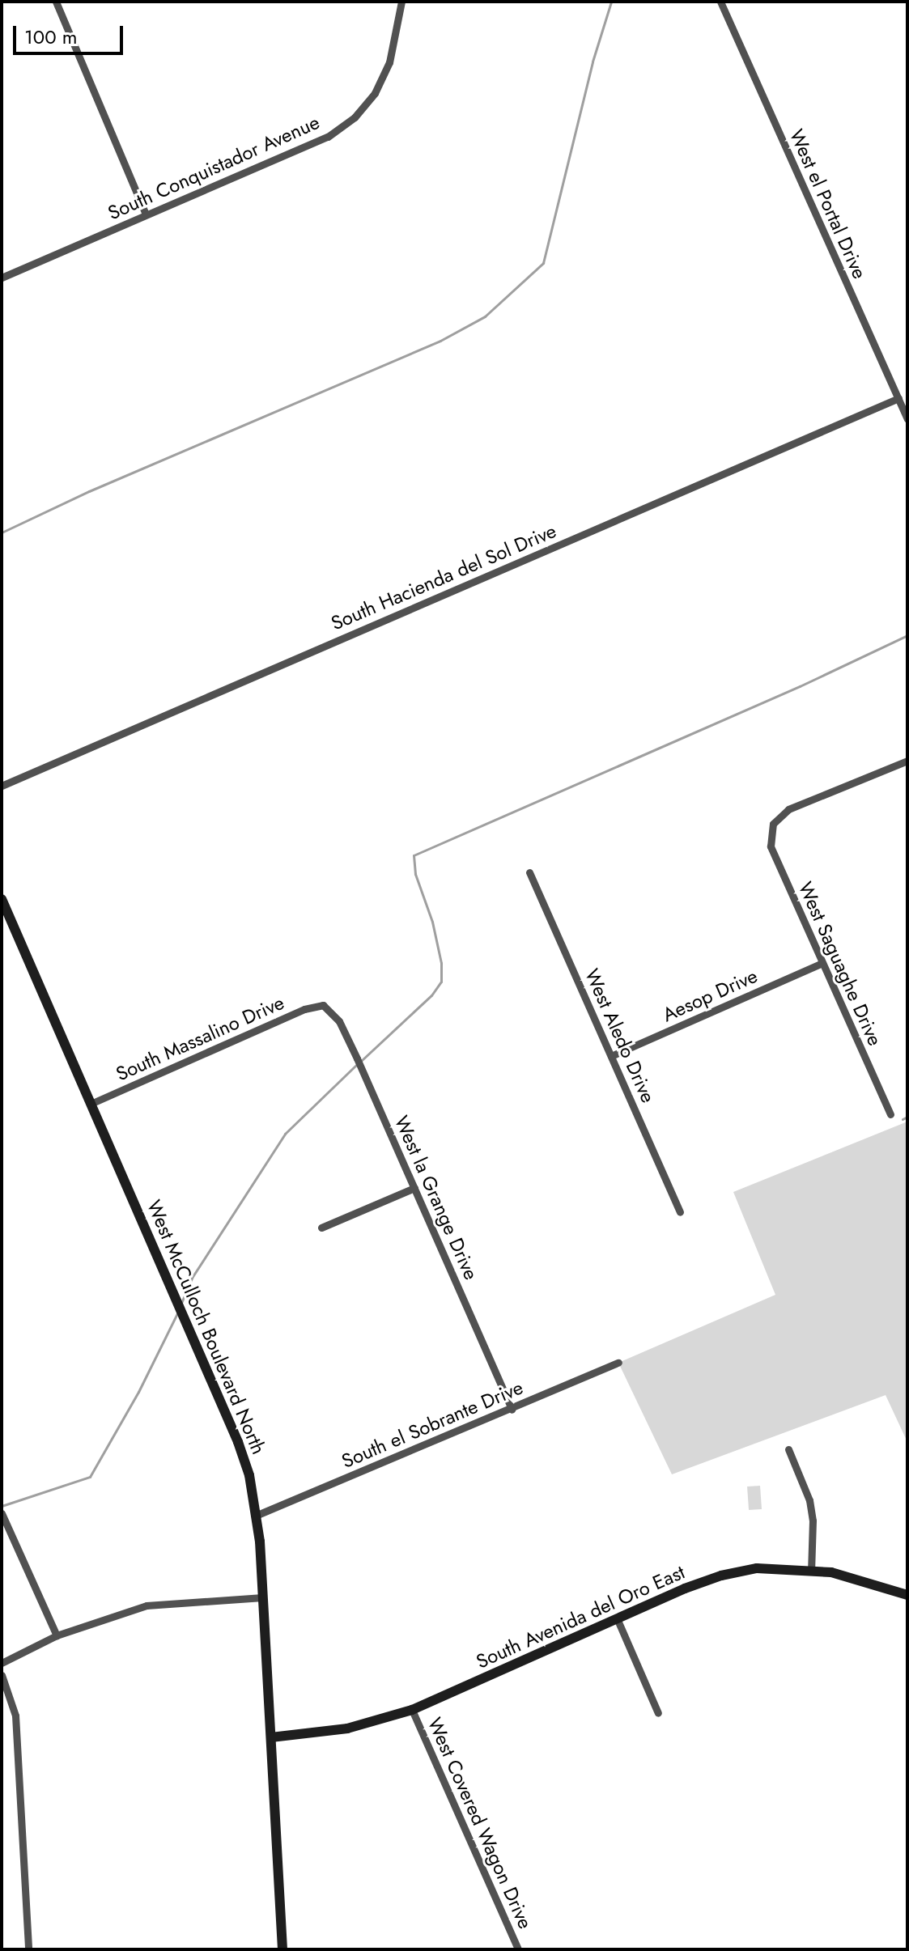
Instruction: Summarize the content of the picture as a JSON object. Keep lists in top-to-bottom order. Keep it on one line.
{"streets":{"main road":["West McCulloch Boulevard North","South Avenida del Oro East"],"street":["South Conquistador Avenue","West el Portal Drive","South Hacienda del Sol Drive","West Saguaghe Drive","Aesop Drive","West Aledo Drive","South Massalino Drive","West la Grange Drive","South el Sobrante Drive","West Covered Wagon Drive"]},"crossings":[["West el Portal Drive","South Hacienda del Sol Drive"],["West Saguaghe Drive","Aesop Drive"],["Aesop Drive","West Aledo Drive"],["South Massalino Drive","West la Grange Drive"],["South Massalino Drive","West McCulloch Boulevard North"],["West la Grange Drive","South el Sobrante Drive"],["West McCulloch Boulevard North","South el Sobrante Drive"],["West McCulloch Boulevard North","South Avenida del Oro East"],["South Avenida del Oro East","West Covered Wagon Drive"]],"scale_bar":"100 m"}
